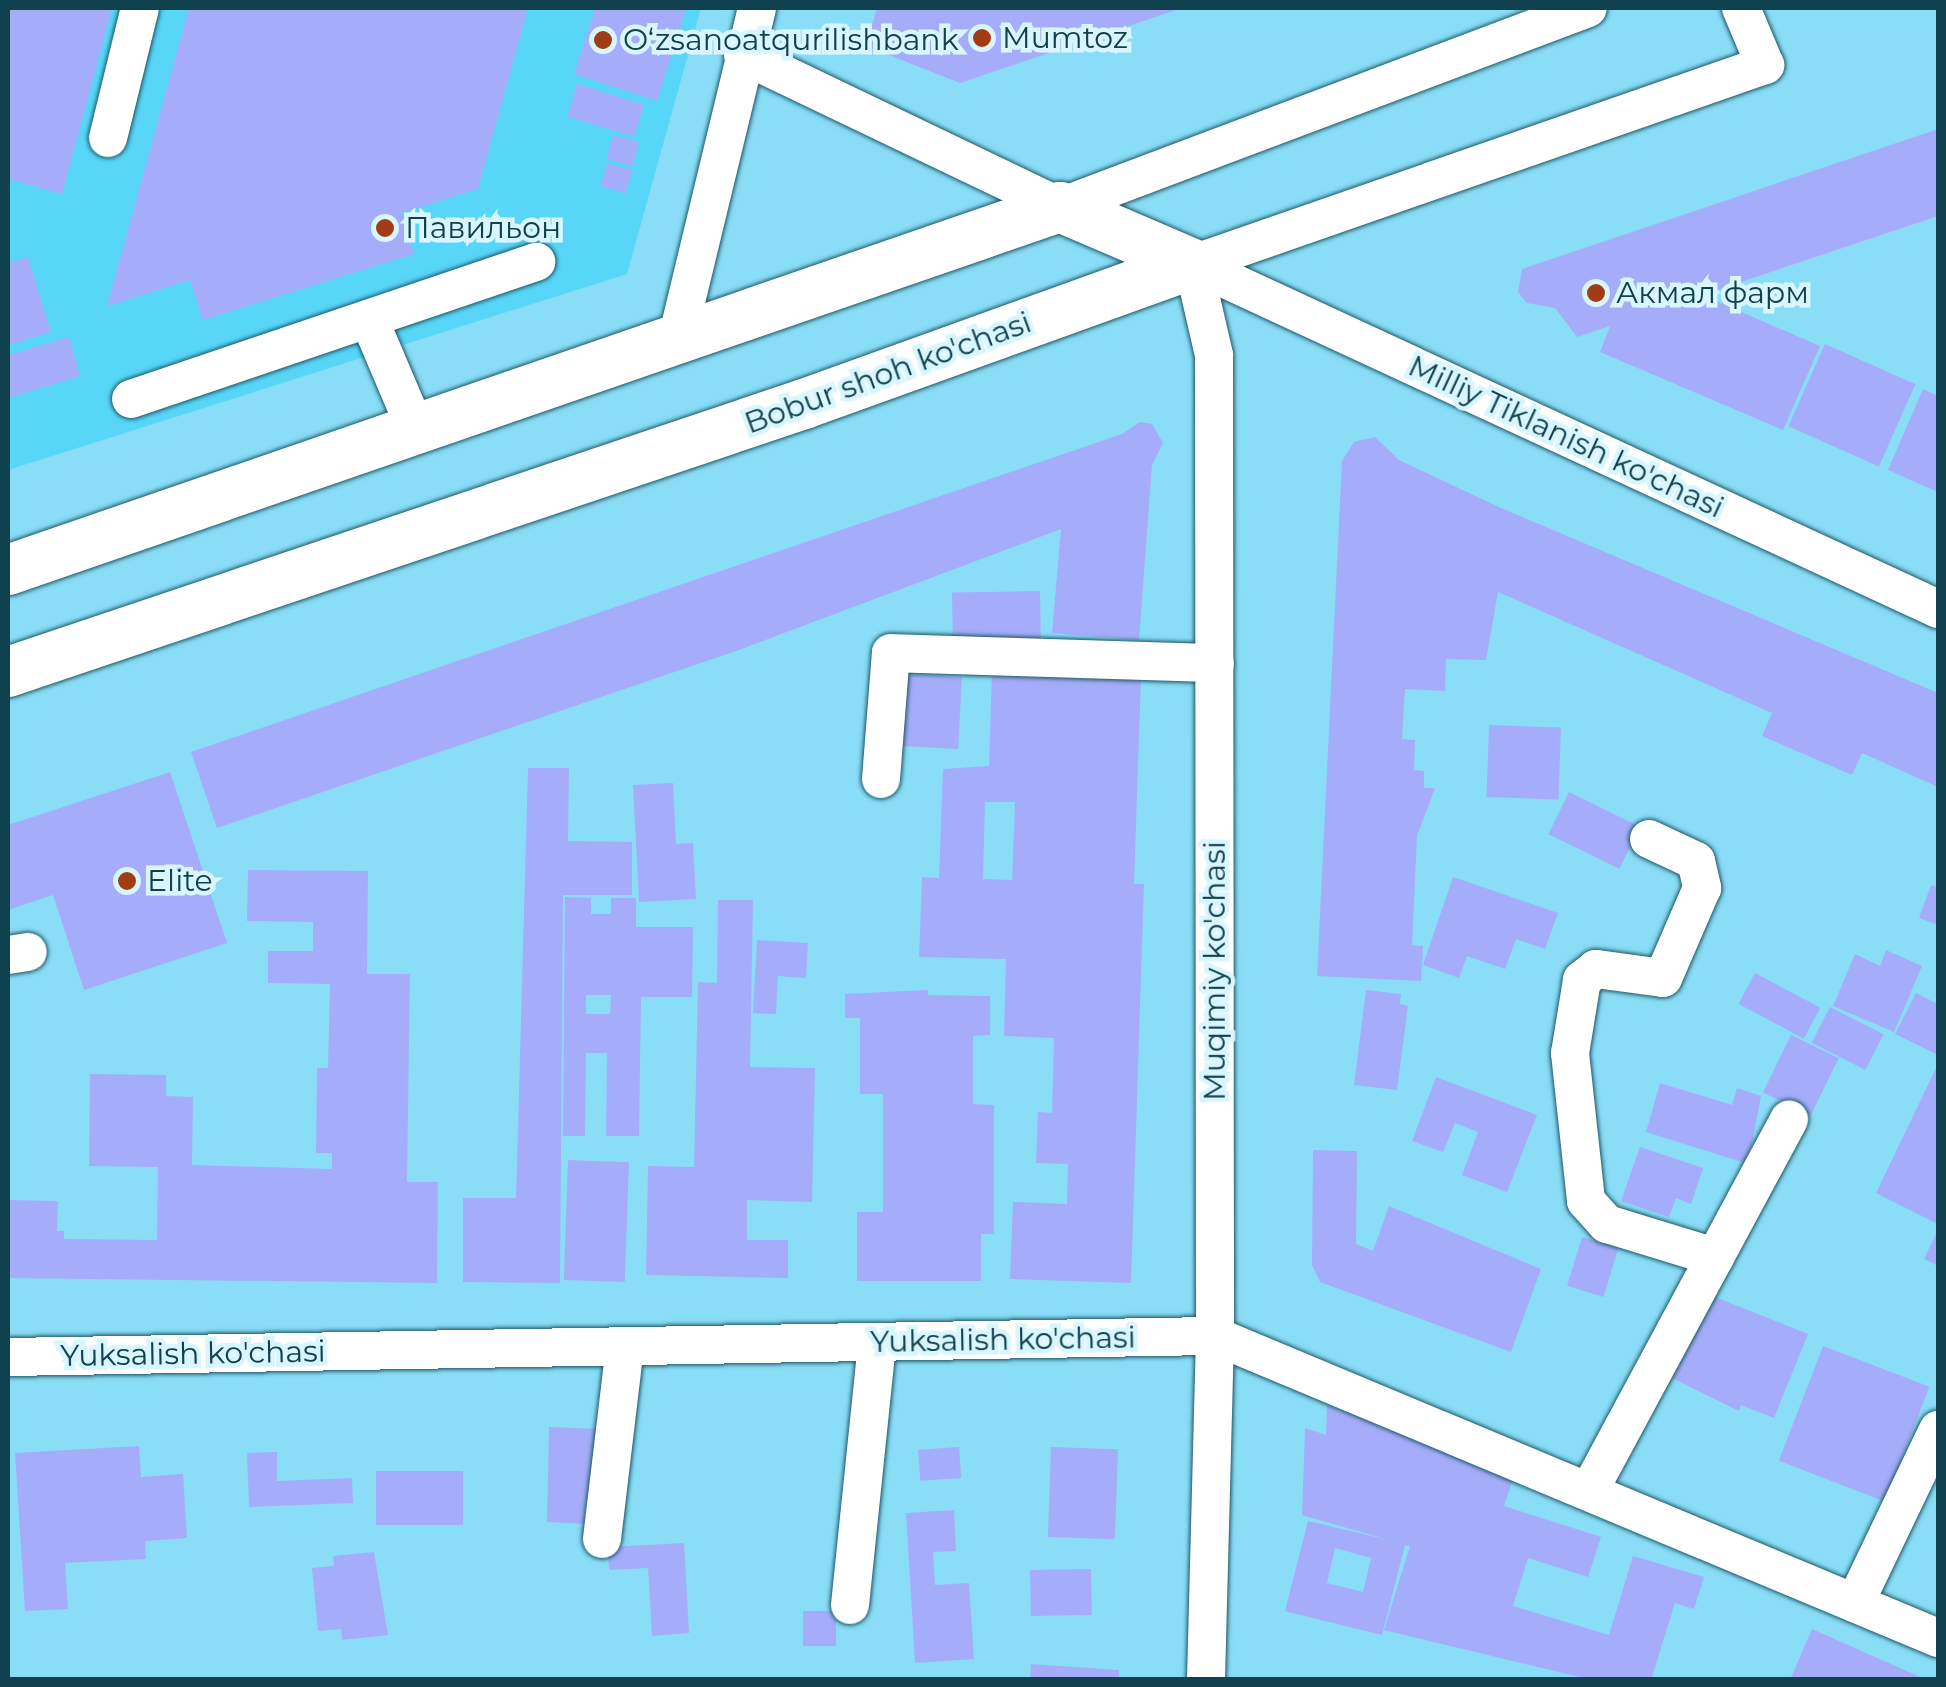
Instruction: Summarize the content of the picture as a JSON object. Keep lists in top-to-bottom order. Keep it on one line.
{"streets":{"main road":["Bobur shoh ko'chasi"],"street":["Milliy Tiklanish ko'chasi","Muqimiy ko'chasi","Yuksalish ko'chasi"]},"crossings":[["Bobur shoh ko'chasi","Milliy Tiklanish ko'chasi"],["Bobur shoh ko'chasi","Muqimiy ko'chasi"],["Milliy Tiklanish ko'chasi","Muqimiy ko'chasi"],["Muqimiy ko'chasi","Yuksalish ko'chasi"]],"places":["Mumtoz","Oʻzsanoatqurilishbank","Павильон","Акмал фарм","Elite"]}
